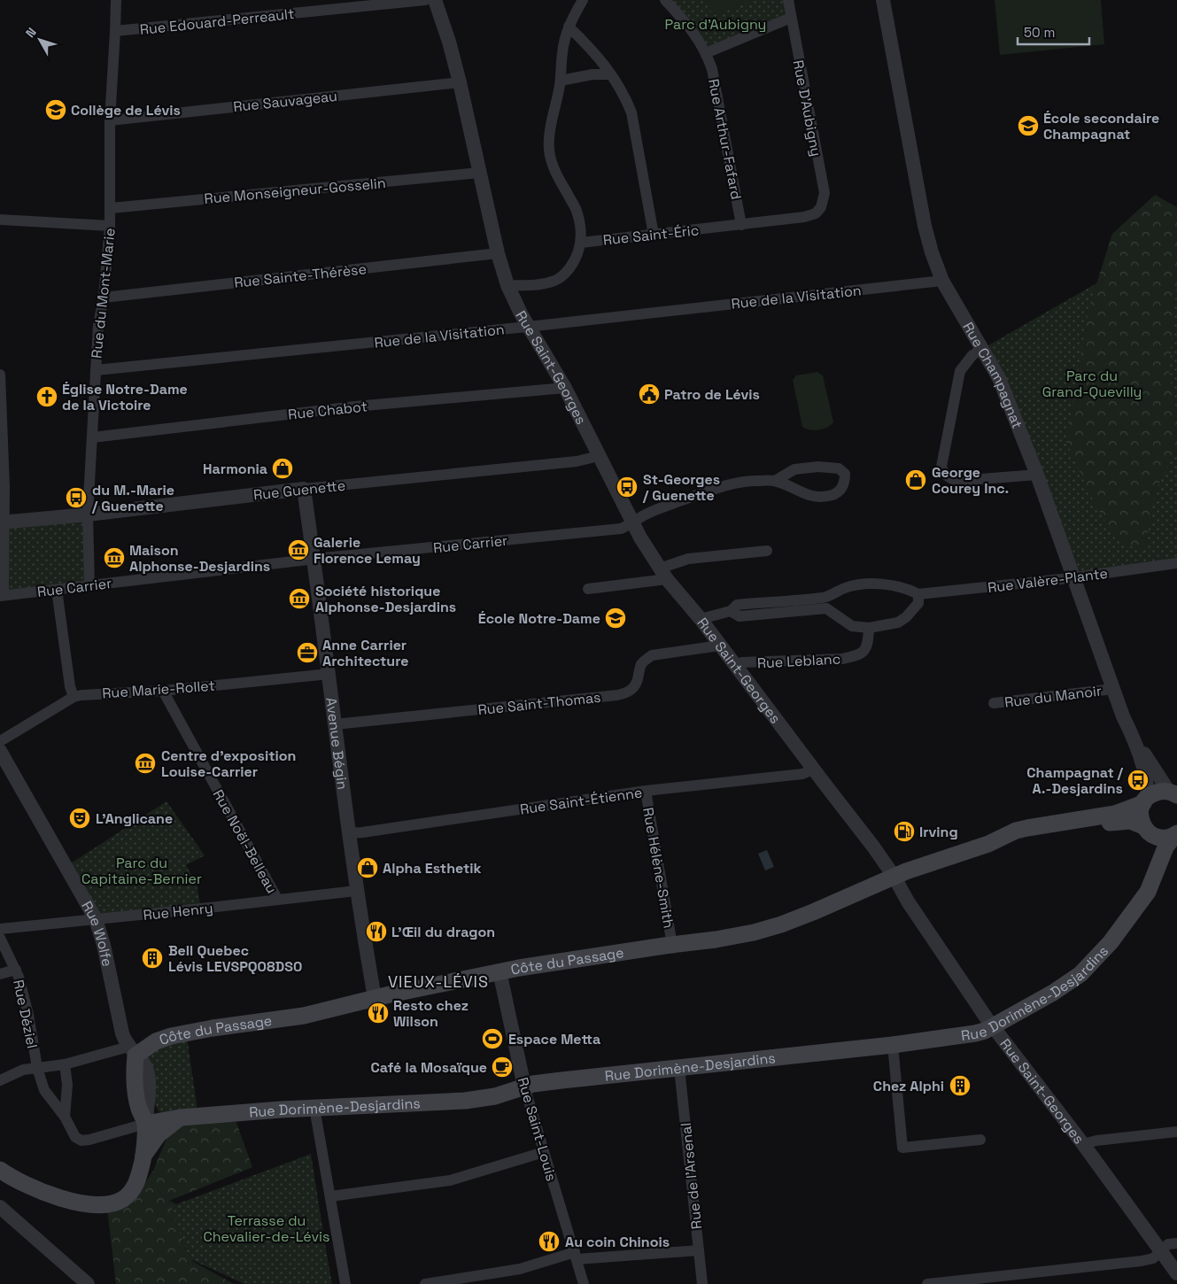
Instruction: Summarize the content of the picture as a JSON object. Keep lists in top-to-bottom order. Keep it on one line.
{"streets":{"main road":["Côte du Passage","Rue Dorimène-Desjardins"],"street":["Rue Edouard-Perreault","Rue Sauvageau","Rue D'Aubigny","Rue Arthur-Fafard","Rue Monseigneur-Gosselin","Rue Saint-Éric","Rue Sainte-Thérèse","Rue du Mont-Marie","Rue de la Visitation","Rue Saint-Georges","Rue Champagnat","Rue Chabot","Rue Guenette","Rue Carrier","Rue Valère-Plante","Rue Leblanc","Rue Marie-Rollet","Rue du Manoir","Rue Saint-Thomas","Avenue Bégin","Rue Saint-Étienne","Rue Noël-Belleau","Rue Hélène-Smith","Rue Henry","Rue Wolfe","Rue Déziel","Rue Saint-Louis","Rue de l'Arsenal"]},"crossings":[["Rue Edouard-Perreault","Rue du Mont-Marie"],["Rue Sauvageau","Rue du Mont-Marie"],["Rue Sauvageau","Rue Saint-Georges"],["Rue D'Aubigny","Rue Saint-Éric"],["Rue Arthur-Fafard","Rue Saint-Éric"],["Rue Monseigneur-Gosselin","Rue du Mont-Marie"],["Rue Monseigneur-Gosselin","Rue Saint-Georges"],["Rue Sainte-Thérèse","Rue du Mont-Marie"],["Rue Sainte-Thérèse","Rue Saint-Georges"],["Rue du Mont-Marie","Rue de la Visitation"],["Rue du Mont-Marie","Rue Chabot"],["Rue du Mont-Marie","Rue Guenette"],["Rue du Mont-Marie","Rue Carrier"],["Rue de la Visitation","Rue Saint-Georges"],["Rue de la Visitation","Rue Champagnat"],["Rue Saint-Georges","Rue Chabot"],["Rue Saint-Georges","Rue Guenette"],["Rue Saint-Georges","Rue Carrier"],["Rue Saint-Georges","Rue Valère-Plante"],["Rue Saint-Georges","Rue Leblanc"],["Rue Saint-Georges","Rue Saint-Thomas"],["Rue Saint-Georges","Rue Saint-Étienne"],["Rue Saint-Georges","Côte du Passage"],["Rue Saint-Georges","Rue Dorimène-Desjardins"],["Rue Champagnat","Rue Valère-Plante"],["Rue Champagnat","Rue du Manoir"],["Rue Guenette","Avenue Bégin"],["Rue Carrier","Avenue Bégin"],["Rue Marie-Rollet","Avenue Bégin"],["Rue Marie-Rollet","Rue Noël-Belleau"],["Rue Saint-Thomas","Avenue Bégin"],["Avenue Bégin","Rue Saint-Étienne"],["Avenue Bégin","Rue Henry"],["Avenue Bégin","Côte du Passage"],["Rue Saint-Étienne","Rue Hélène-Smith"],["Rue Noël-Belleau","Rue Henry"],["Rue Hélène-Smith","Côte du Passage"],["Rue Henry","Rue Wolfe"],["Rue Wolfe","Côte du Passage"],["Côte du Passage","Rue Déziel"],["Côte du Passage","Rue Saint-Louis"],["Rue Dorimène-Desjardins","Rue Déziel"],["Rue Dorimène-Desjardins","Rue Saint-Louis"],["Rue Dorimène-Desjardins","Rue de l'Arsenal"]],"districts":["VIEUX-LÉVIS"],"parks":["Parc d'Aubigny","Parc du Grand-Quevilly","Parc du Capitaine-Bernier","Terrasse du Chevalier-de-Lévis"],"places":{"school or university":["Collège de Lévis","École secondaire Champagnat","École Notre-Dame"],"public building":["Patro de Lévis"],"church":["Église Notre-Dame de la Victoire"],"shop":["Harmonia","George Courey Inc.","Alpha Esthetik"],"bus stop":["St-Georges / Guenette","du M.-Marie / Guenette","Champagnat / A.-Desjardins"],"museum":["Galerie Florence Lemay","Maison Alphonse-Desjardins","Société historique Alphonse-Desjardins","Centre d'exposition Louise-Carrier"],"office":["Anne Carrier Architecture"],"theatre":["L'Anglicane"],"fuel station":["Irving"],"restaurant":["L'Œil du dragon","Resto chez Wilson","Au coin Chinois"],"building":["Bell Quebec Lévis LEVSPQ08DS0","Chez Alphi"],"sports":["Espace Metta"],"cafe":["Café la Mosaïque"]},"scale_bar":"50 m","north":"top left"}
